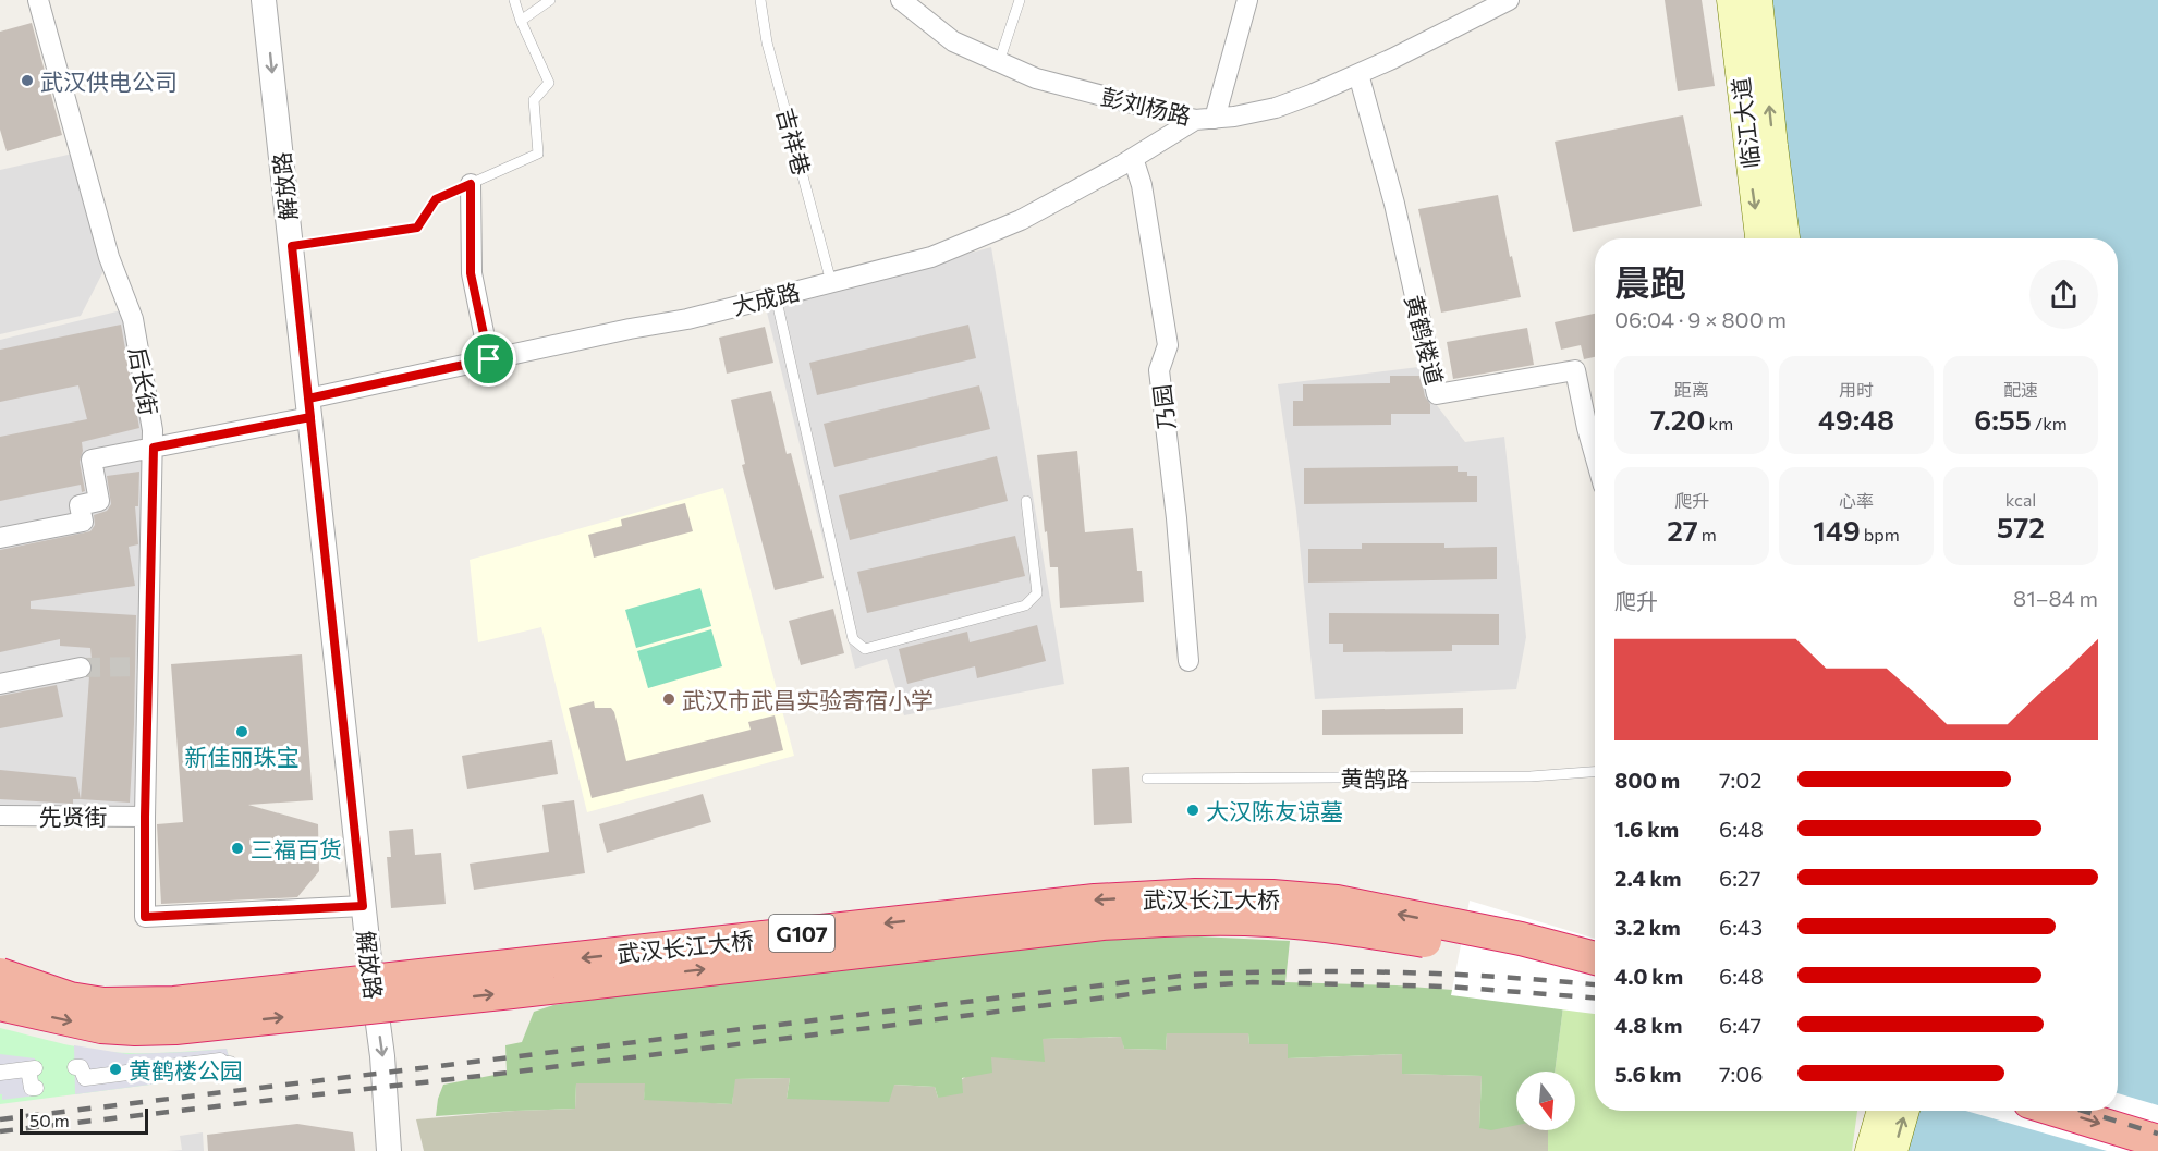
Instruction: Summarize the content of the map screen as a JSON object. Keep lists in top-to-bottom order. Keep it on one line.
{"streets":{"highway":["武汉长江大桥","G107"],"main road":["临江大道"],"street":["彭刘杨路","解放路","大成路","黄鹤楼道","后长街","乃园","先贤街"],"lane":["吉祥巷","黄鹄路"]},"crossings":[["彭刘杨路","大成路"],["彭刘杨路","黄鹤楼道"],["吉祥巷","大成路"],["解放路","大成路"],["解放路","后长街"],["大成路","后长街"],["大成路","乃园"],["后长街","先贤街"]],"one_way":["解放路"],"places":["武汉供电公司","武汉市武昌实验寄宿小学","新佳丽珠宝","大汉陈友谅墓","三福百货","黄鹤楼公园"],"scale_bar":"50 m","north":"bottom","page":{"heading":["晨跑","06:04 · 9 × 800 m"],"stats":[["距离","7.20 km"],["用时","49:48"],["配速","6:55 /km"],["爬升","27 m"],["心率","149 bpm"],["kcal","572"]],"chart":["爬升","81–84 m"],"list":[{"name":"800 m","note":"7:02"},{"name":"1.6 km","note":"6:48"},{"name":"2.4 km","note":"6:27"},{"name":"3.2 km","note":"6:43"},{"name":"4.0 km","note":"6:48"},{"name":"4.8 km","note":"6:47"},{"name":"5.6 km","note":"7:06"}],"scale":"50 m"}}
